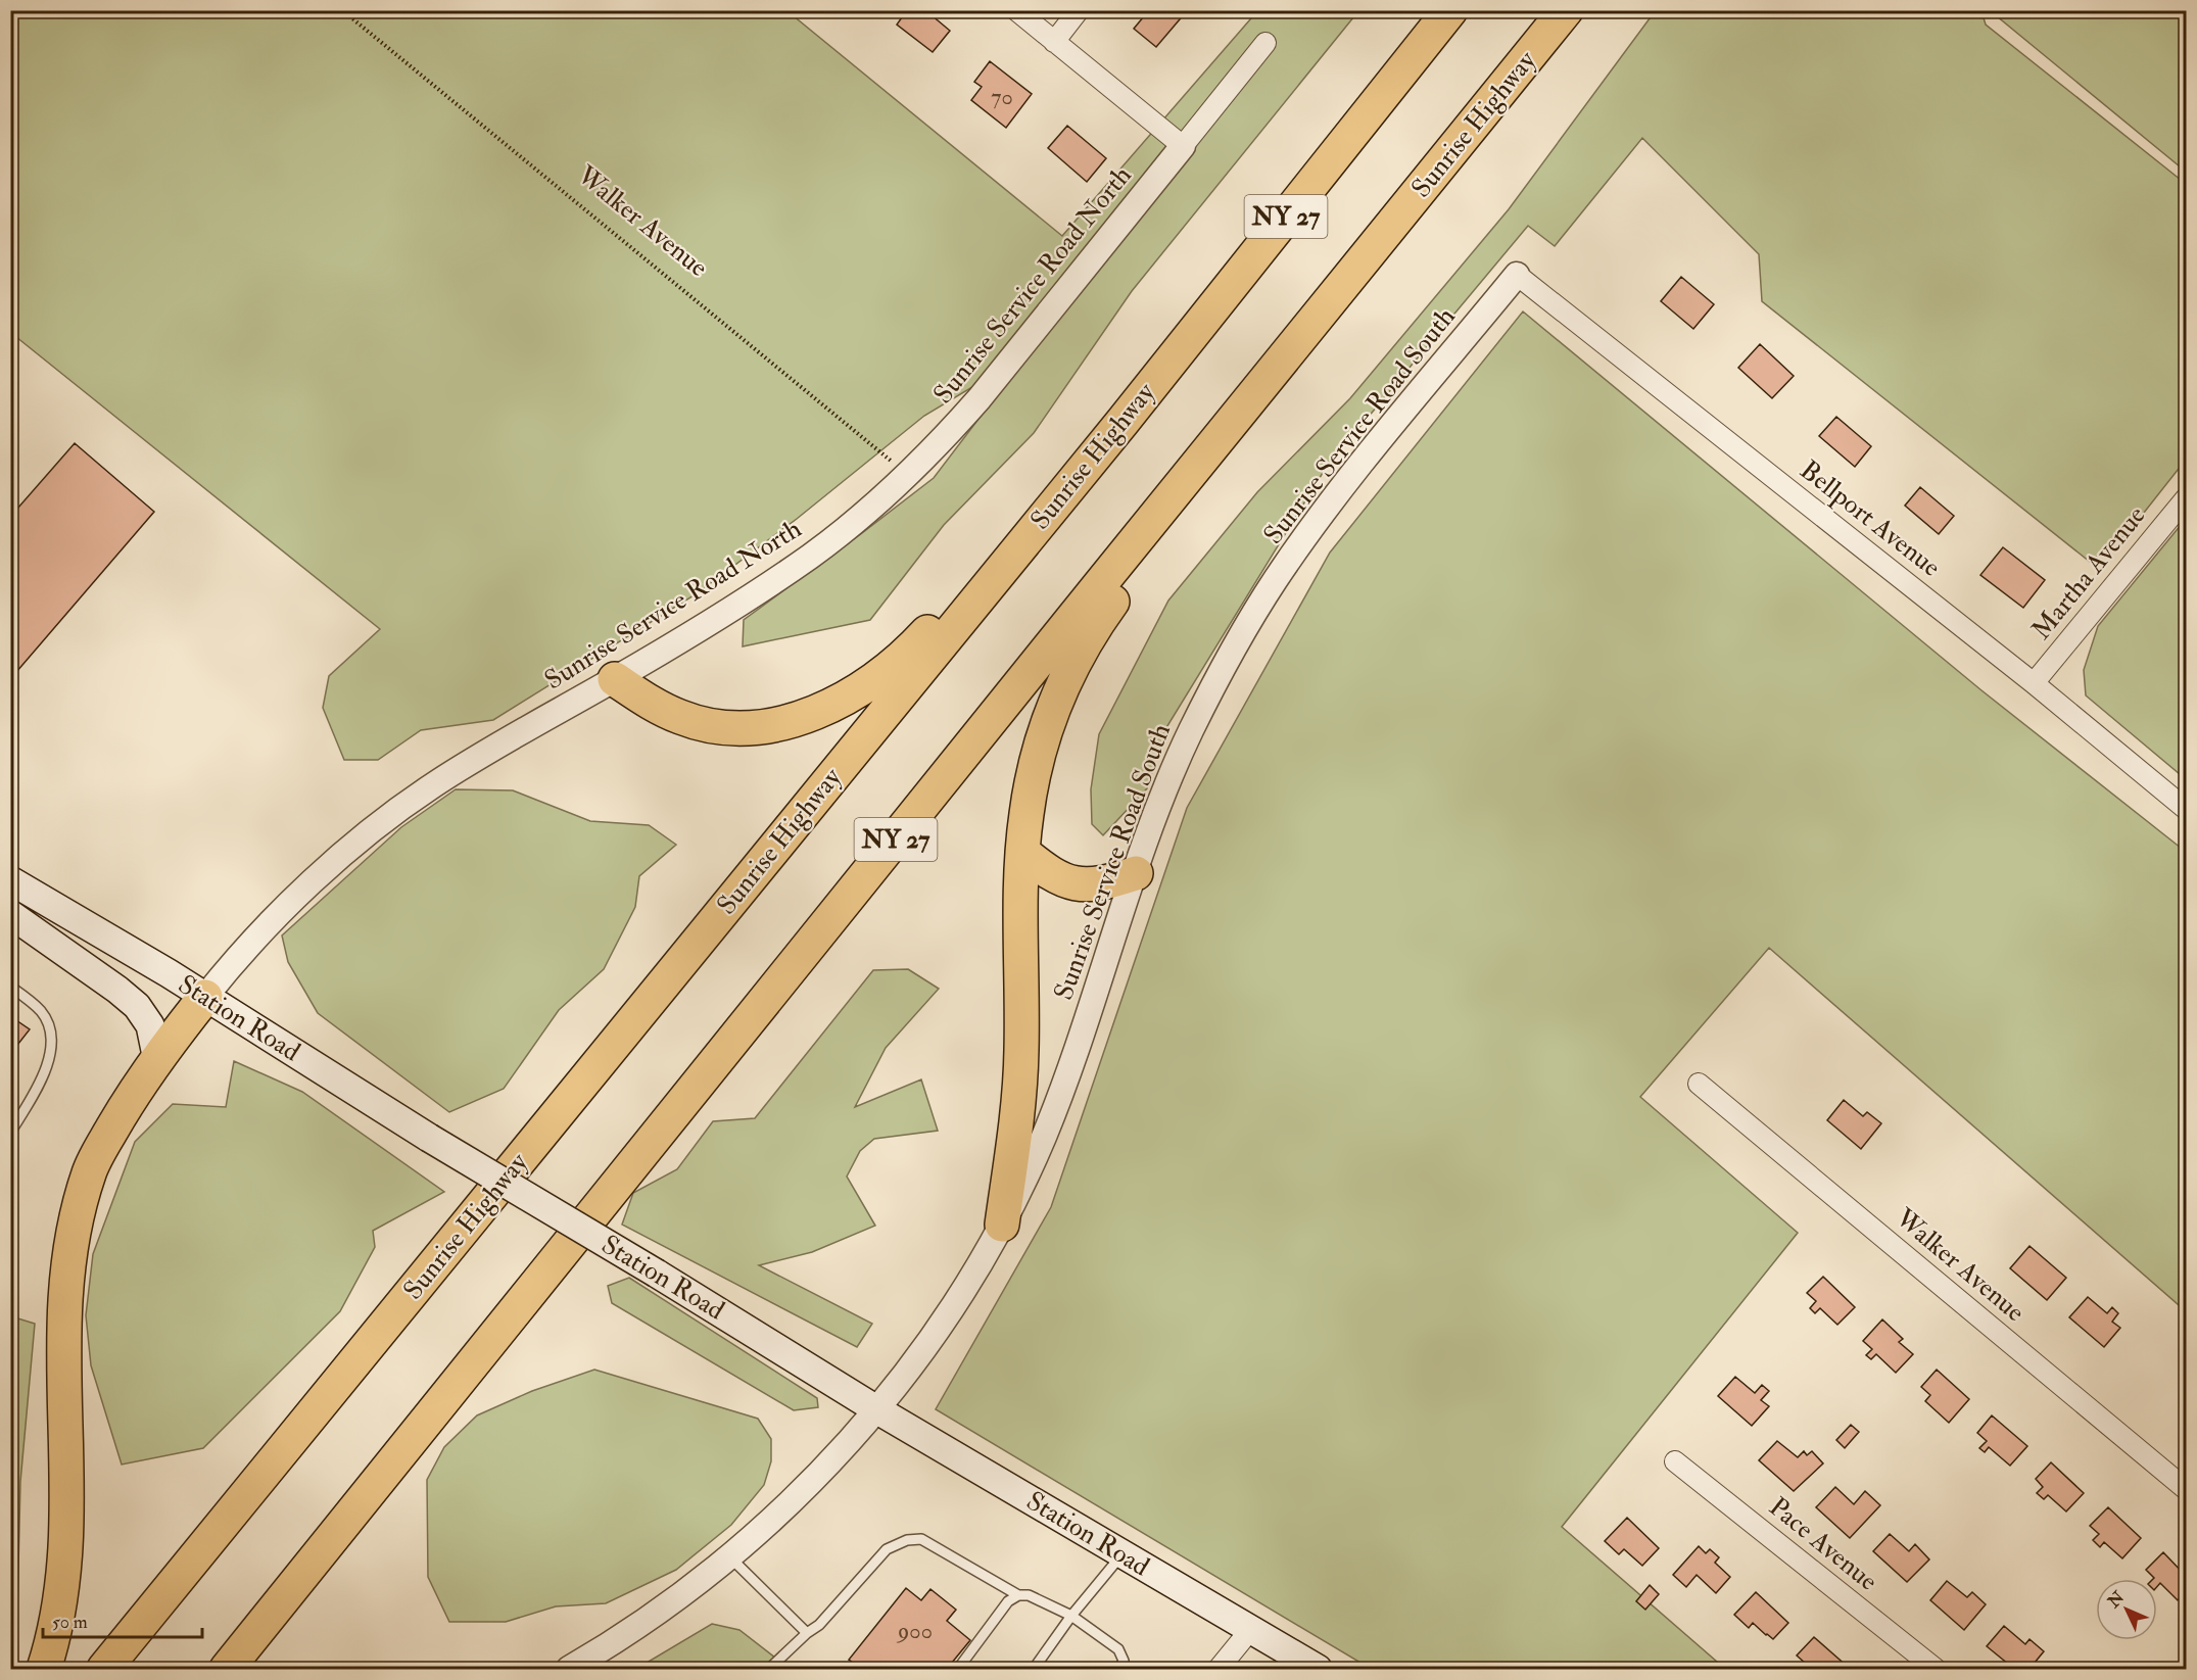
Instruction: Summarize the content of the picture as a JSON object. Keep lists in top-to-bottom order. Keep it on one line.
{"streets":{"highway":["Sunrise Highway","NY 27"],"main road":["Station Road"],"street":["Walker Avenue","Sunrise Service Road North","Sunrise Service Road South","Bellport Avenue","Martha Avenue","Pace Avenue"]},"crossings":[["Walker Avenue","Sunrise Service Road North"],["Sunrise Service Road North","Station Road"],["Sunrise Service Road South","Bellport Avenue"],["Sunrise Service Road South","Station Road"],["Bellport Avenue","Martha Avenue"]],"house_numbers":["70","900"],"scale_bar":"50 m","north":"top left"}
